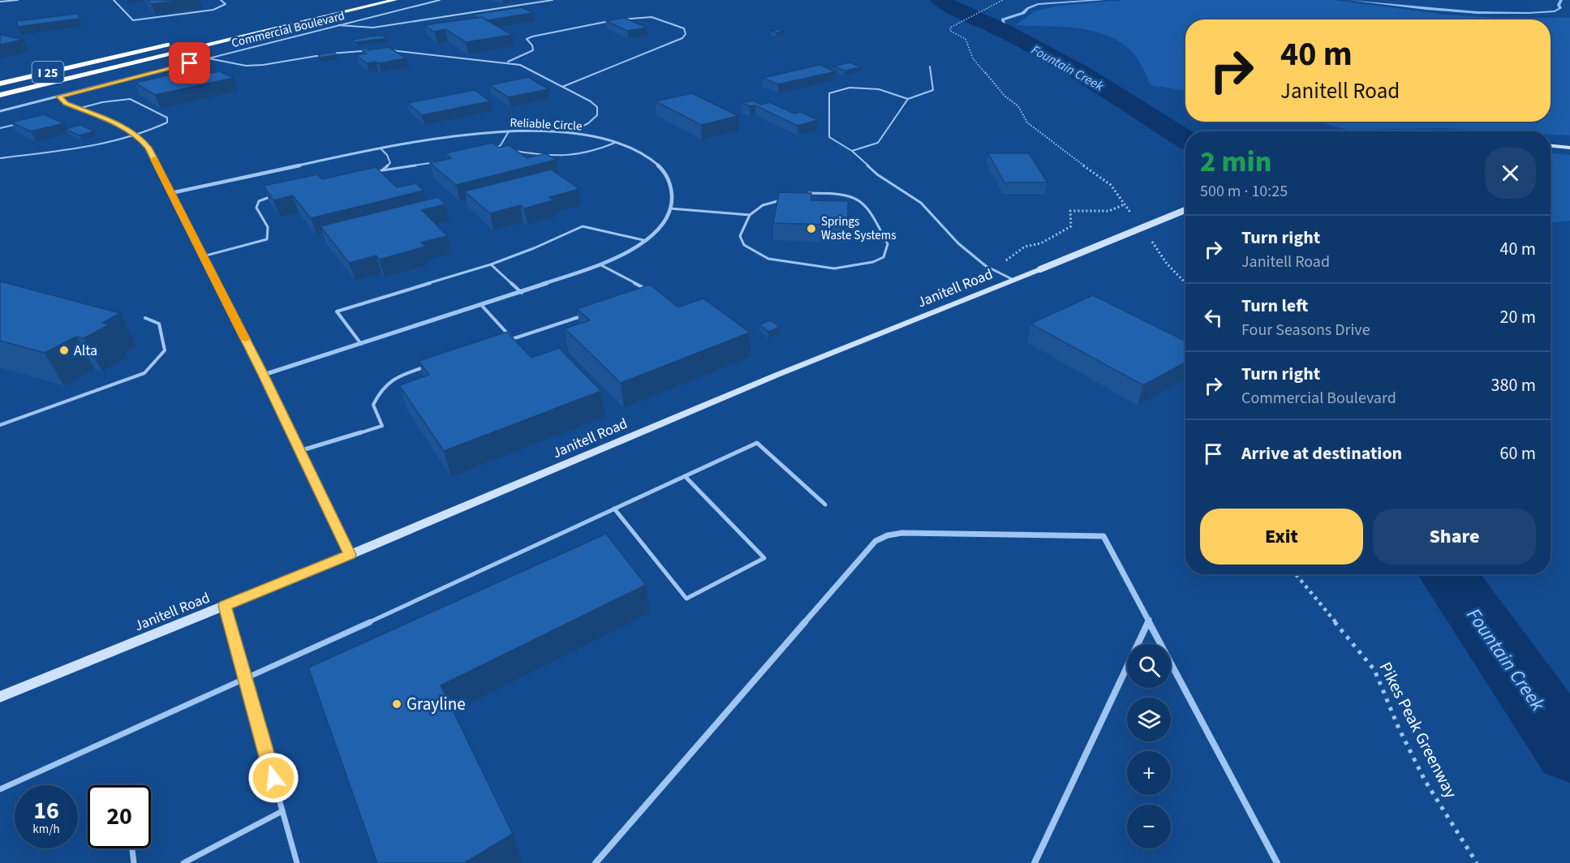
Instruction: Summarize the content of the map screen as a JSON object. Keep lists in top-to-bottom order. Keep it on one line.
{"streets":{"highway":["I 25"],"street":["Commercial Boulevard","Reliable Circle","Janitell Road"],"path":["Pikes Peak Greenway"]},"water":["Fountain Creek"],"places":["Springs Waste Systems","Alta","Grayline"],"page":{"turn":["40 m","Janitell Road"],"heading":["2 min","500 m · 10:25"],"list":[{"name":"Turn right","note":"Janitell Road","value":"40 m"},{"name":"Turn left","note":"Four Seasons Drive","value":"20 m"},{"name":"Turn right","note":"Commercial Boulevard","value":"380 m"},{"name":"Arrive at destination","value":"60 m"}],"buttons":["Exit","Share"],"map_buttons":["+","−"],"speed":"16 km/h","limit":"20"}}
